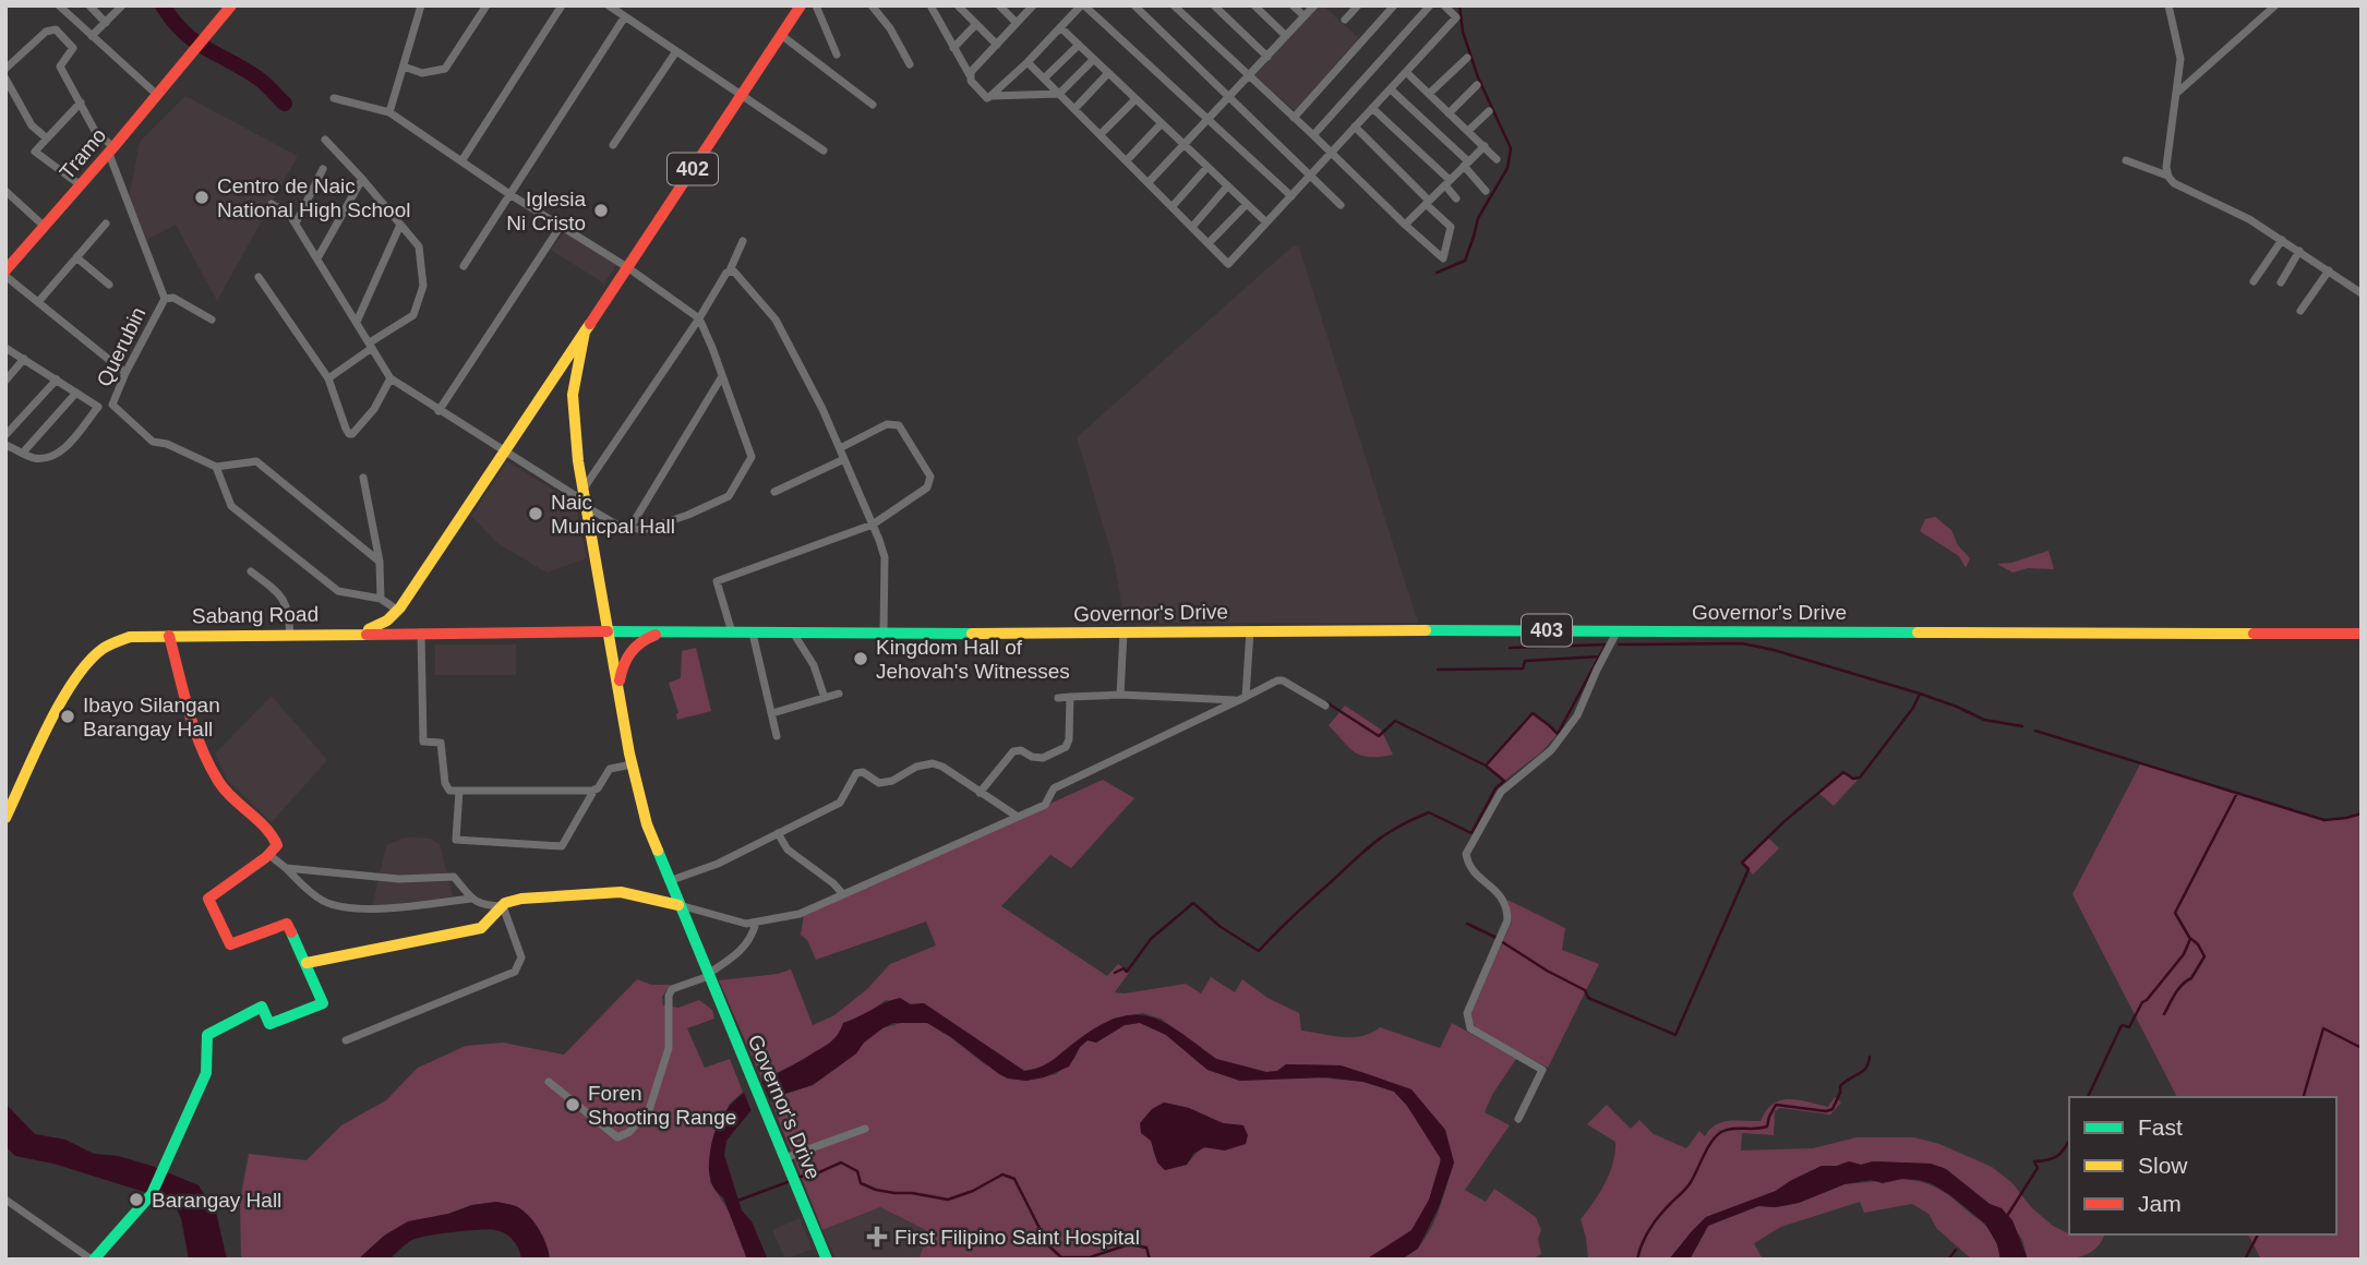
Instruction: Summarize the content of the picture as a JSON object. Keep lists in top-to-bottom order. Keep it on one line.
{"streets":{"main road":["Tramo","402","Governor's Drive","Sabang Road","403"],"street":["Querubin"]},"crossings":[["Tramo","Querubin"],["402","Sabang Road"],["Governor's Drive","Sabang Road"]],"places":{"other":["Centro de Naic National High School","Iglesia Ni Cristo","Naic Municpal Hall","Kingdom Hall of Jehovah's Witnesses","Ibayo Silangan Barangay Hall","Foren Shooting Range","Barangay Hall"],"health":["First Filipino Saint Hospital"]},"legend":["Fast","Slow","Jam"]}
